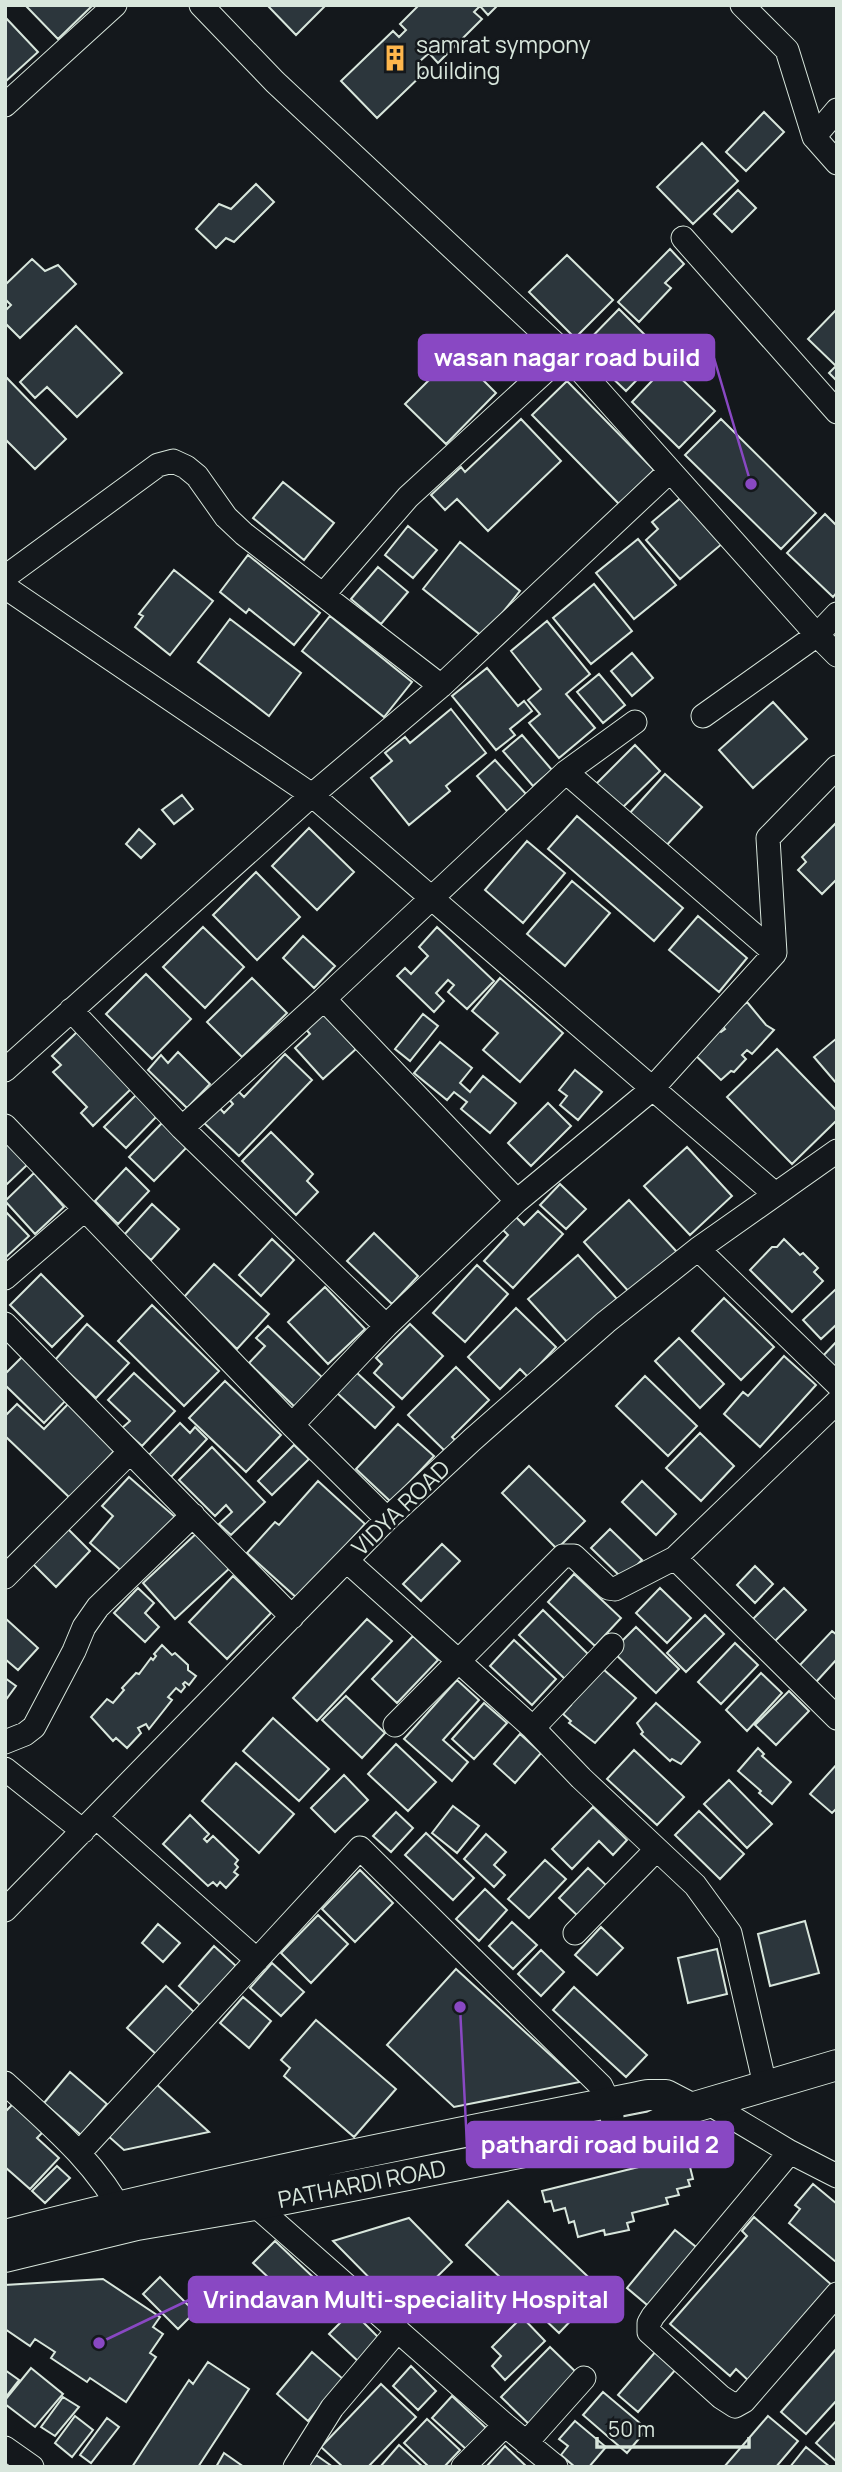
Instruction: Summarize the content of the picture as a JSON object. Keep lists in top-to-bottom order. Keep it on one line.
{"streets":{"main road":["PATHARDI ROAD"],"street":["VIDYA ROAD"]},"places":{"building":["samrat sympony building"],"other":["wasan nagar road build","pathardi road build 2","Vrindavan Multi-speciality Hospital"]},"scale_bar":"50 m"}
